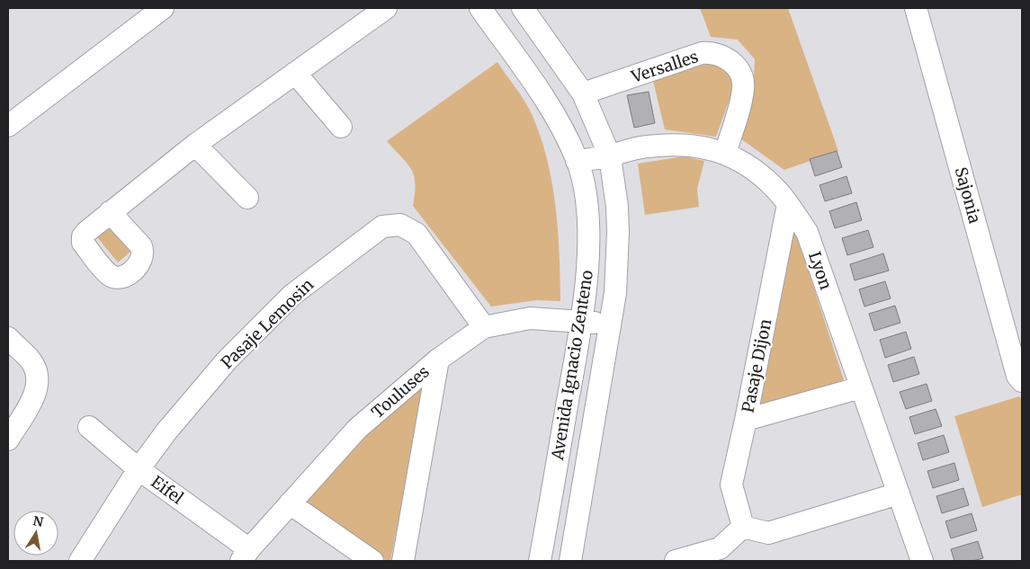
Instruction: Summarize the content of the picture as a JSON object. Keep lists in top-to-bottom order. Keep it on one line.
{"streets":{"street":["Versalles","Sajonia","Lyon","Pasaje Lemosin","Avenida Ignacio Zenteno","Pasaje Dijon","Touluses","Eifel"]},"crossings":[["Versalles","Lyon"],["Versalles","Avenida Ignacio Zenteno"],["Lyon","Avenida Ignacio Zenteno"],["Lyon","Pasaje Dijon"],["Pasaje Lemosin","Touluses"],["Pasaje Lemosin","Eifel"],["Avenida Ignacio Zenteno","Touluses"],["Touluses","Eifel"]],"north":"top"}
